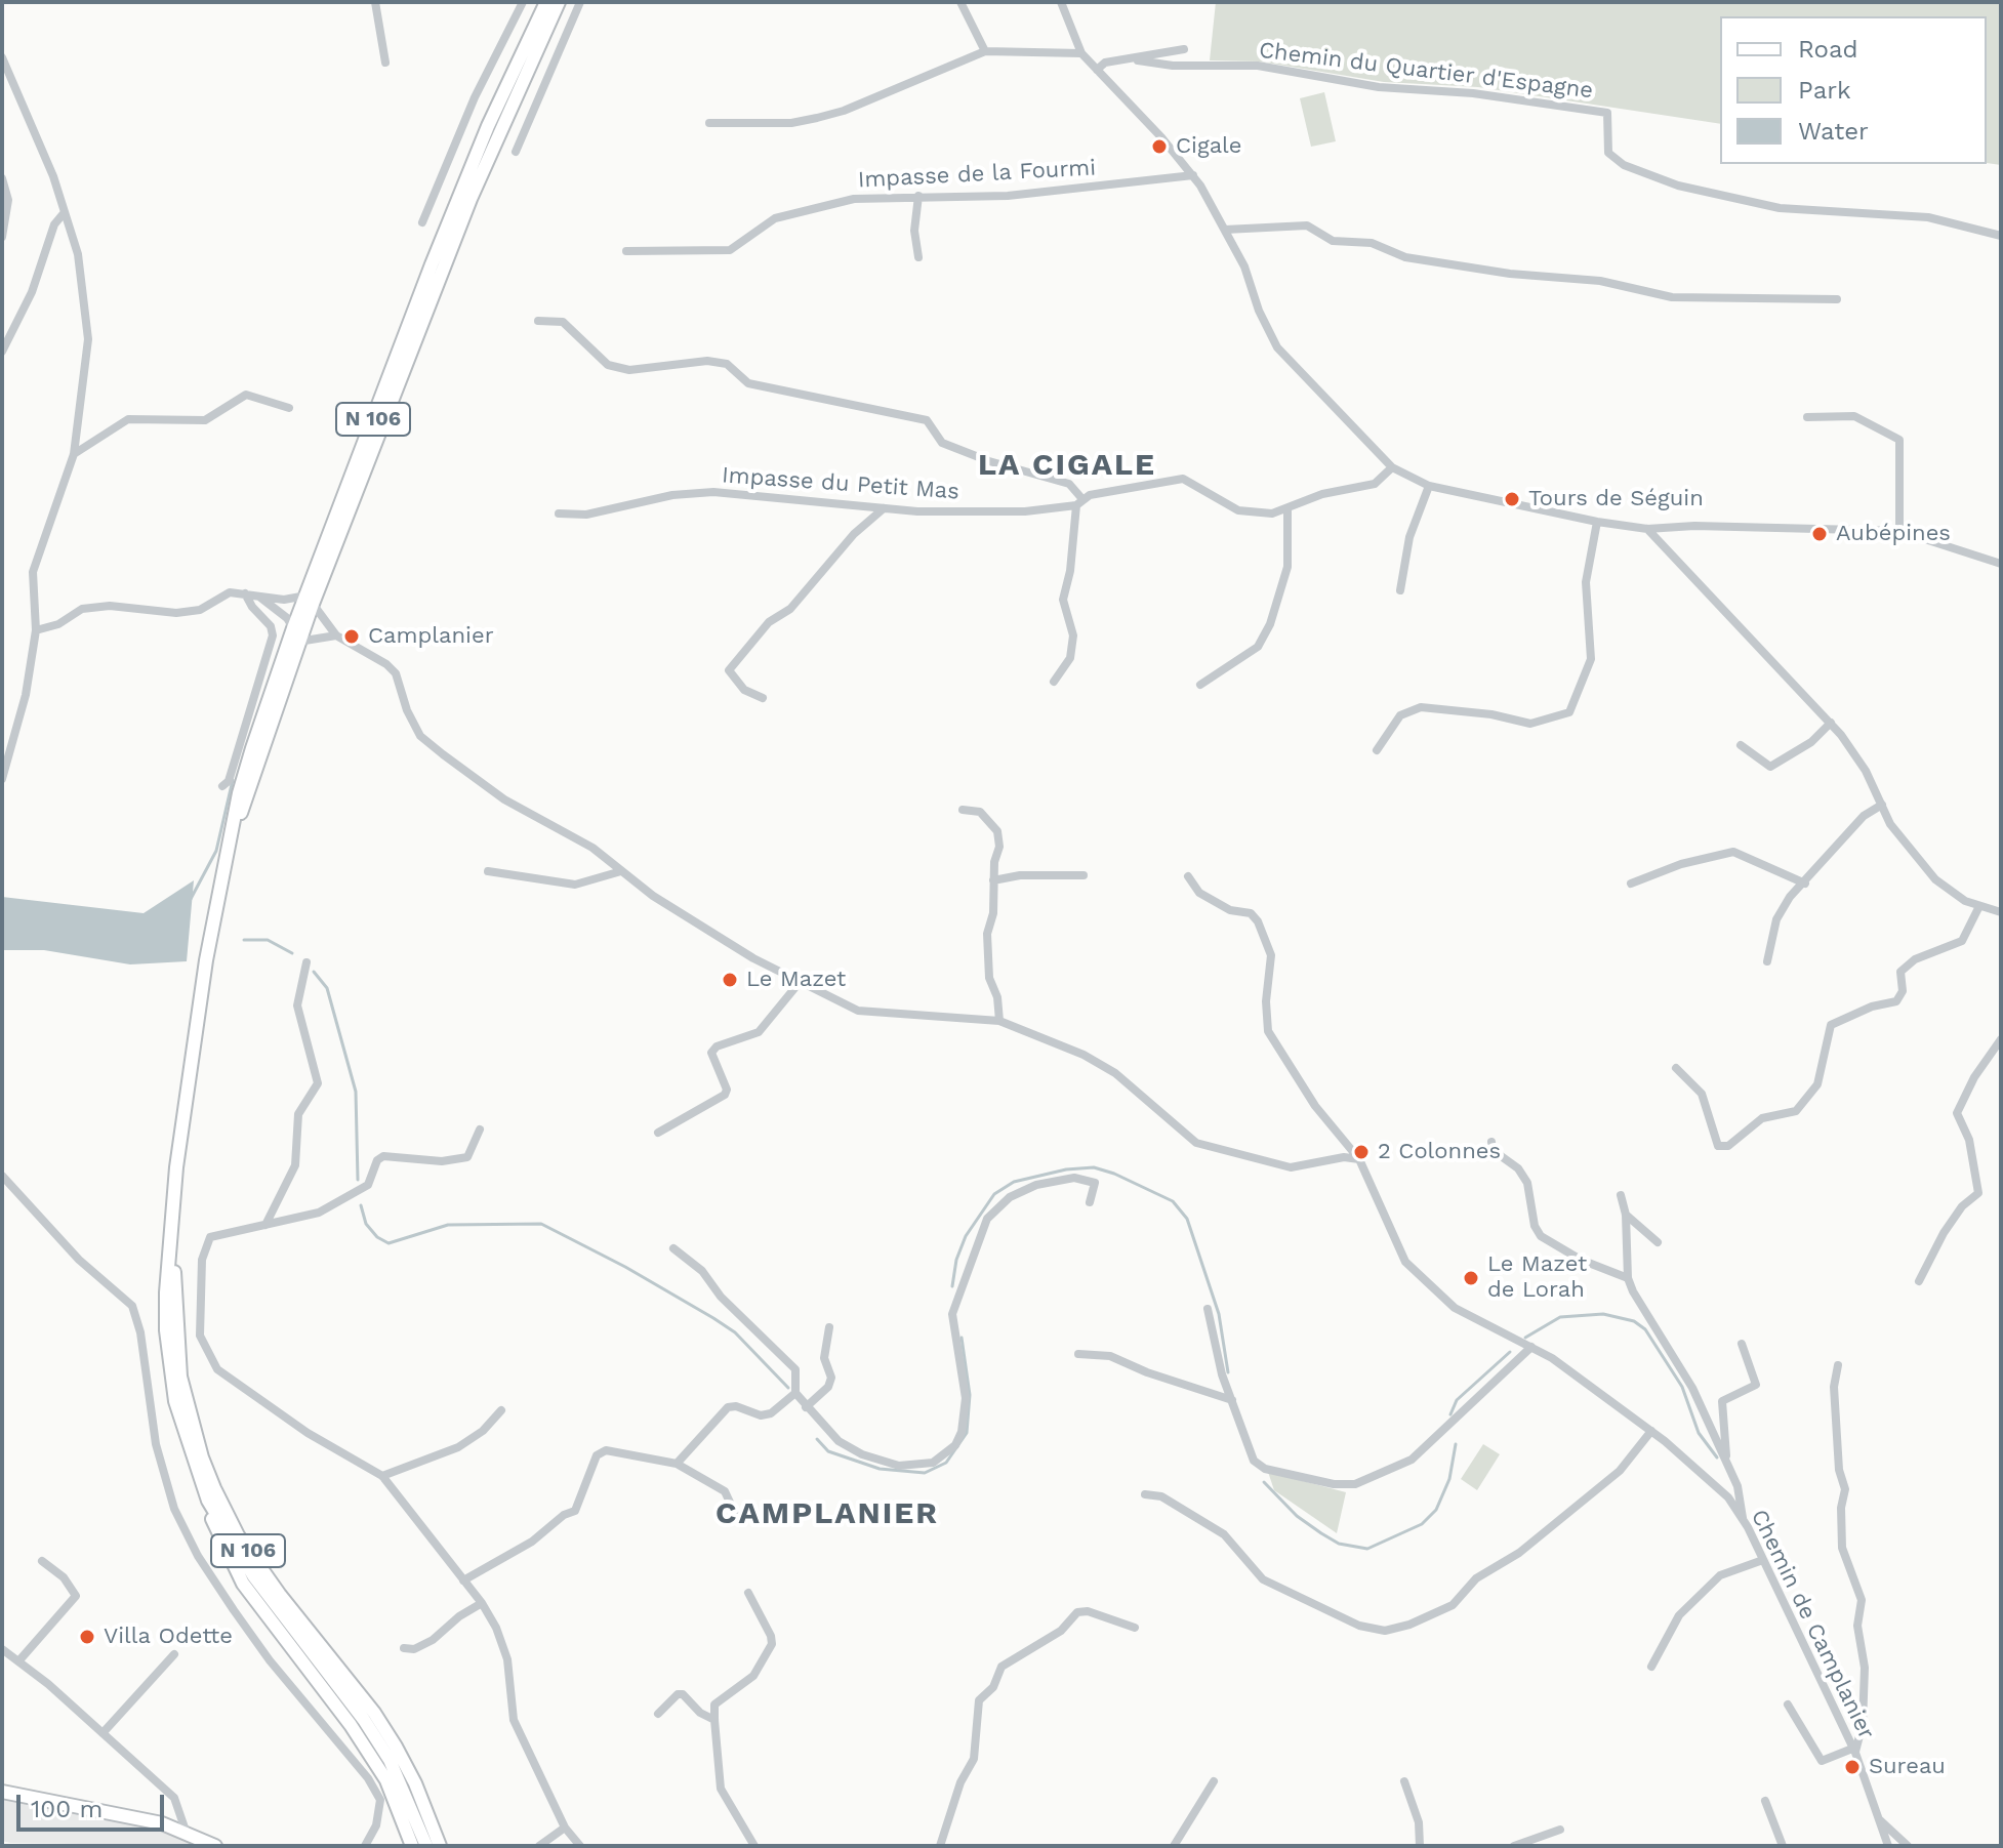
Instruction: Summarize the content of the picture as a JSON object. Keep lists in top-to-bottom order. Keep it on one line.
{"streets":{"main road":["N 106"],"street":["Chemin du Quartier d'Espagne","Impasse de la Fourmi","Impasse du Petit Mas","Chemin de Camplanier"]},"districts":["LA CIGALE","CAMPLANIER"],"places":["Cigale","Tours de Séguin","Aubépines","Camplanier","Le Mazet","2 Colonnes","Le Mazet de Lorah","Villa Odette","Sureau"],"legend":["Road","Park","Water"],"scale_bar":"100 m"}
